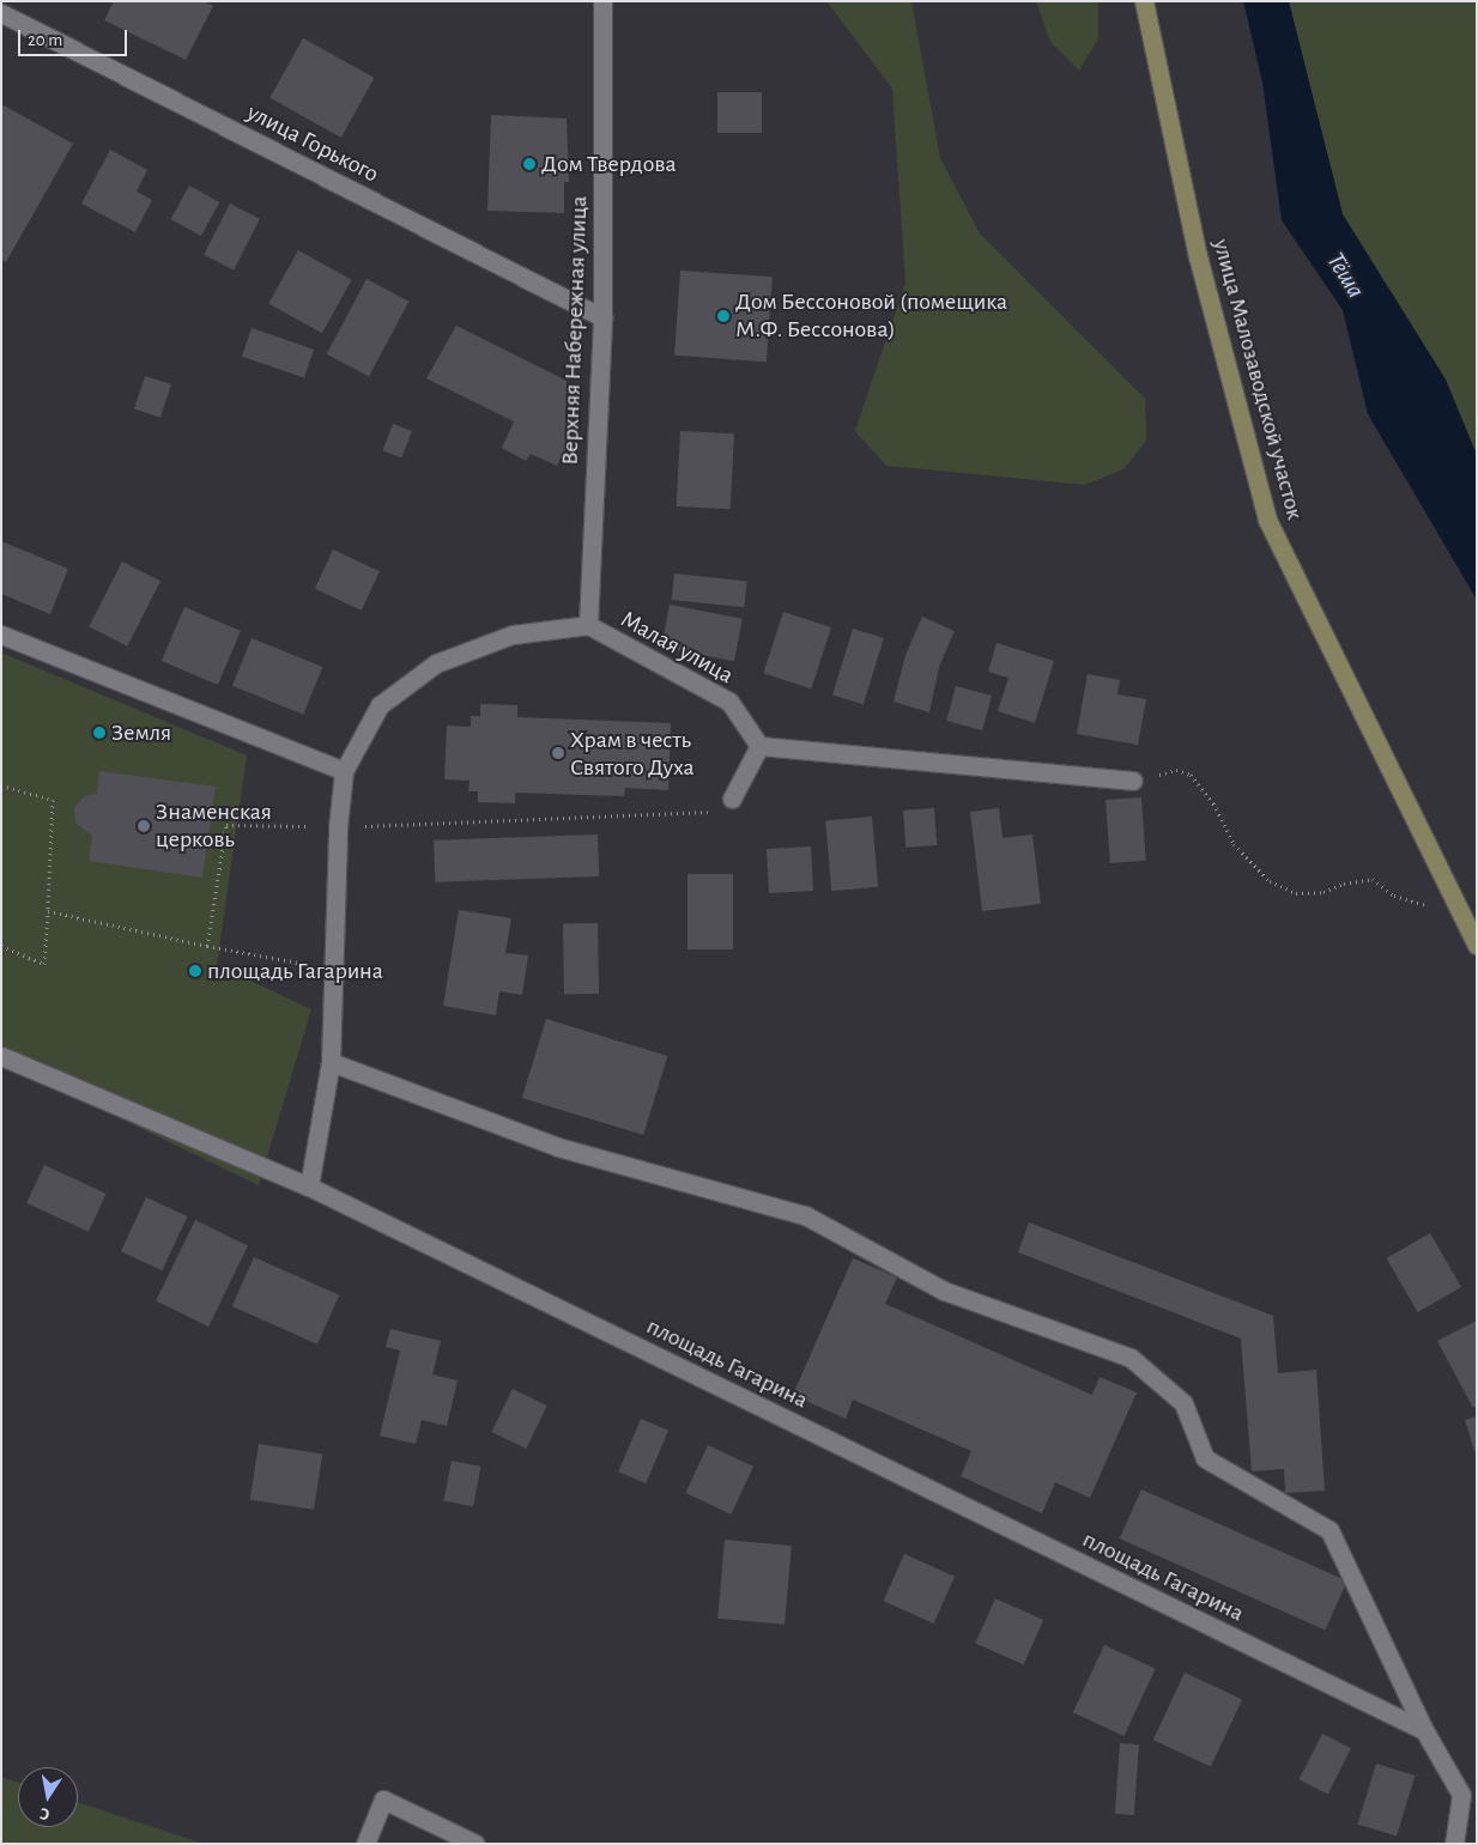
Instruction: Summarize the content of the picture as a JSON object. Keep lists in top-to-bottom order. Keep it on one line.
{"streets":{"street":["улица Горького","Верхняя Набережная улица","улица Малозаводской участок","Малая улица","площадь Гагарина"]},"crossings":[["улица Горького","Верхняя Набережная улица"],["Верхняя Набережная улица","Малая улица"]],"water":["Тёша"],"places":["Дом Твердова","Дом Бессоновой (помещика М.Ф. Бессонова)","Земля","Храм в честь Святого Духа","Знаменская церковь","площадь Гагарина"],"scale_bar":"20 m","north":"bottom"}
